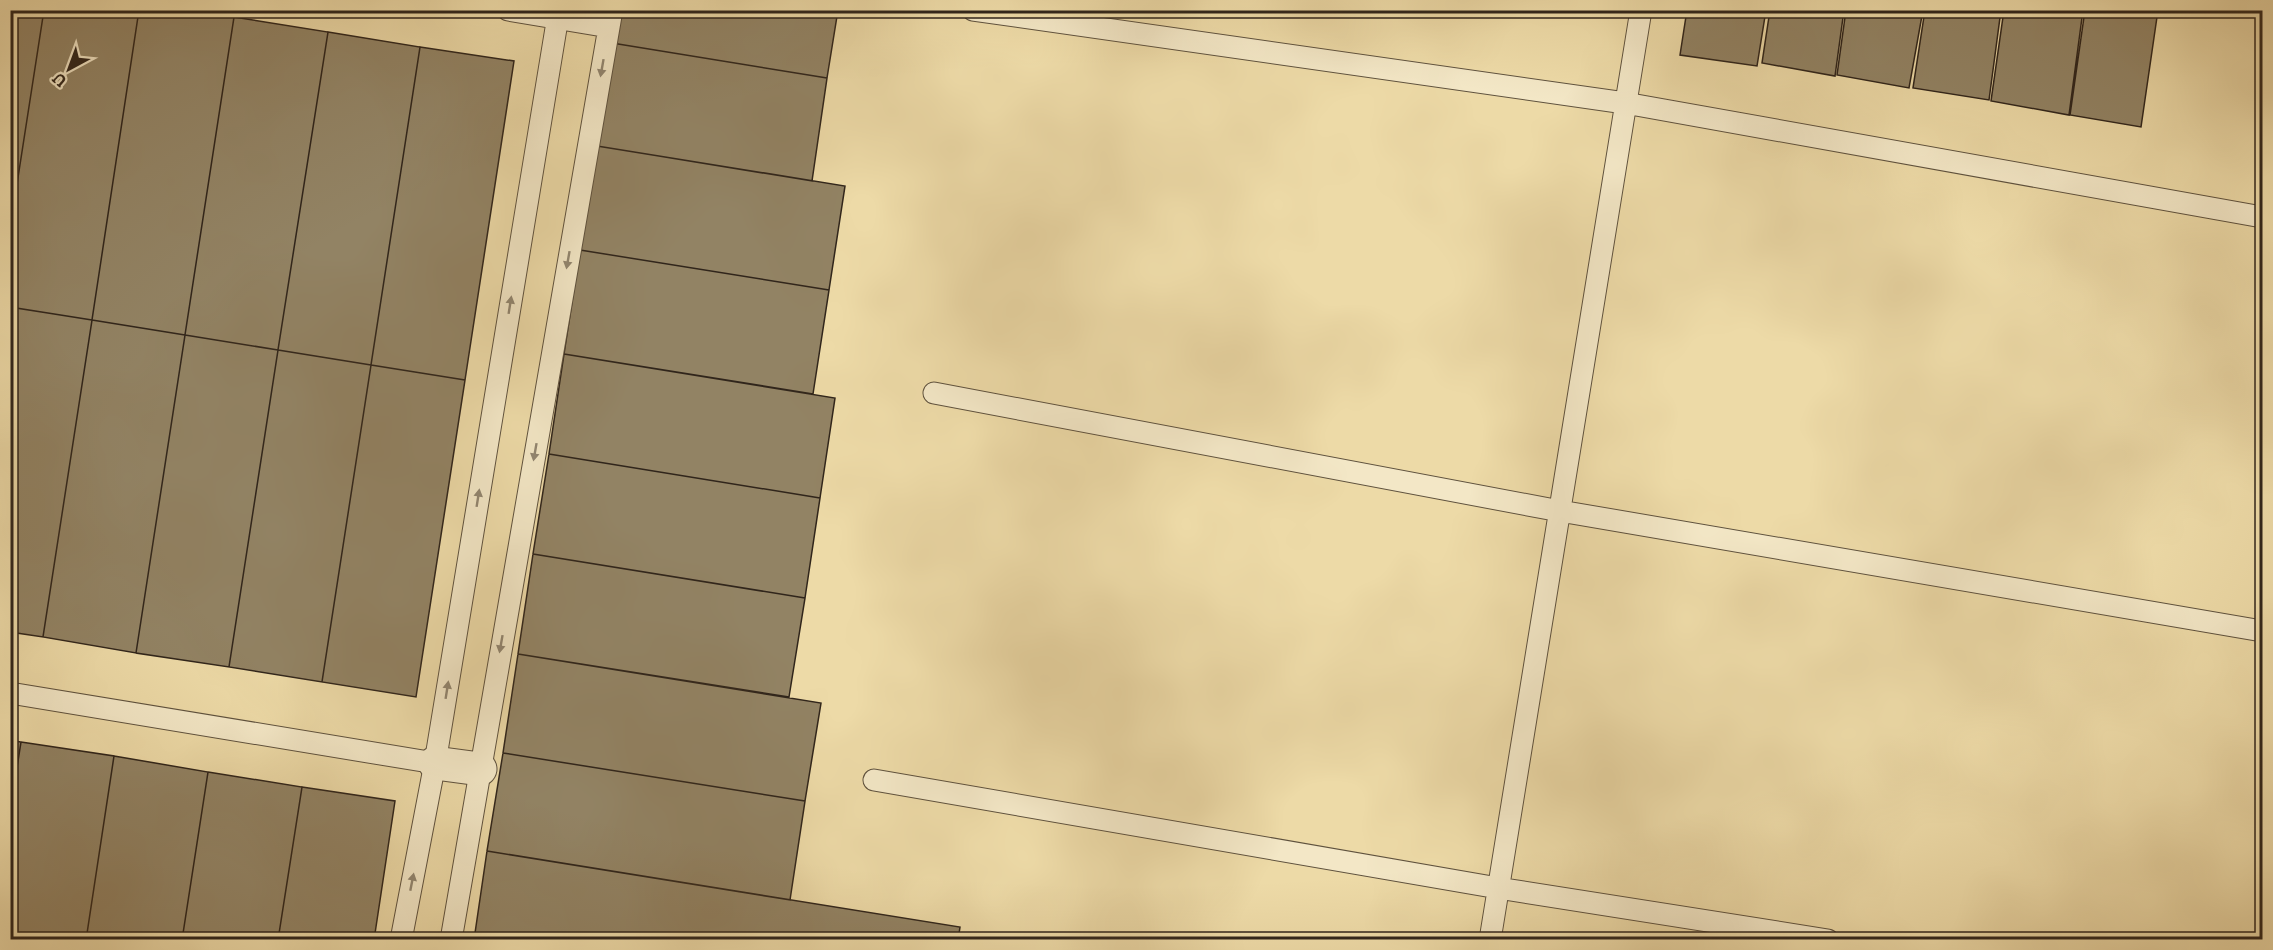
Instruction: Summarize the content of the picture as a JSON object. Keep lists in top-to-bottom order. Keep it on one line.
{"north":"bottom left"}
